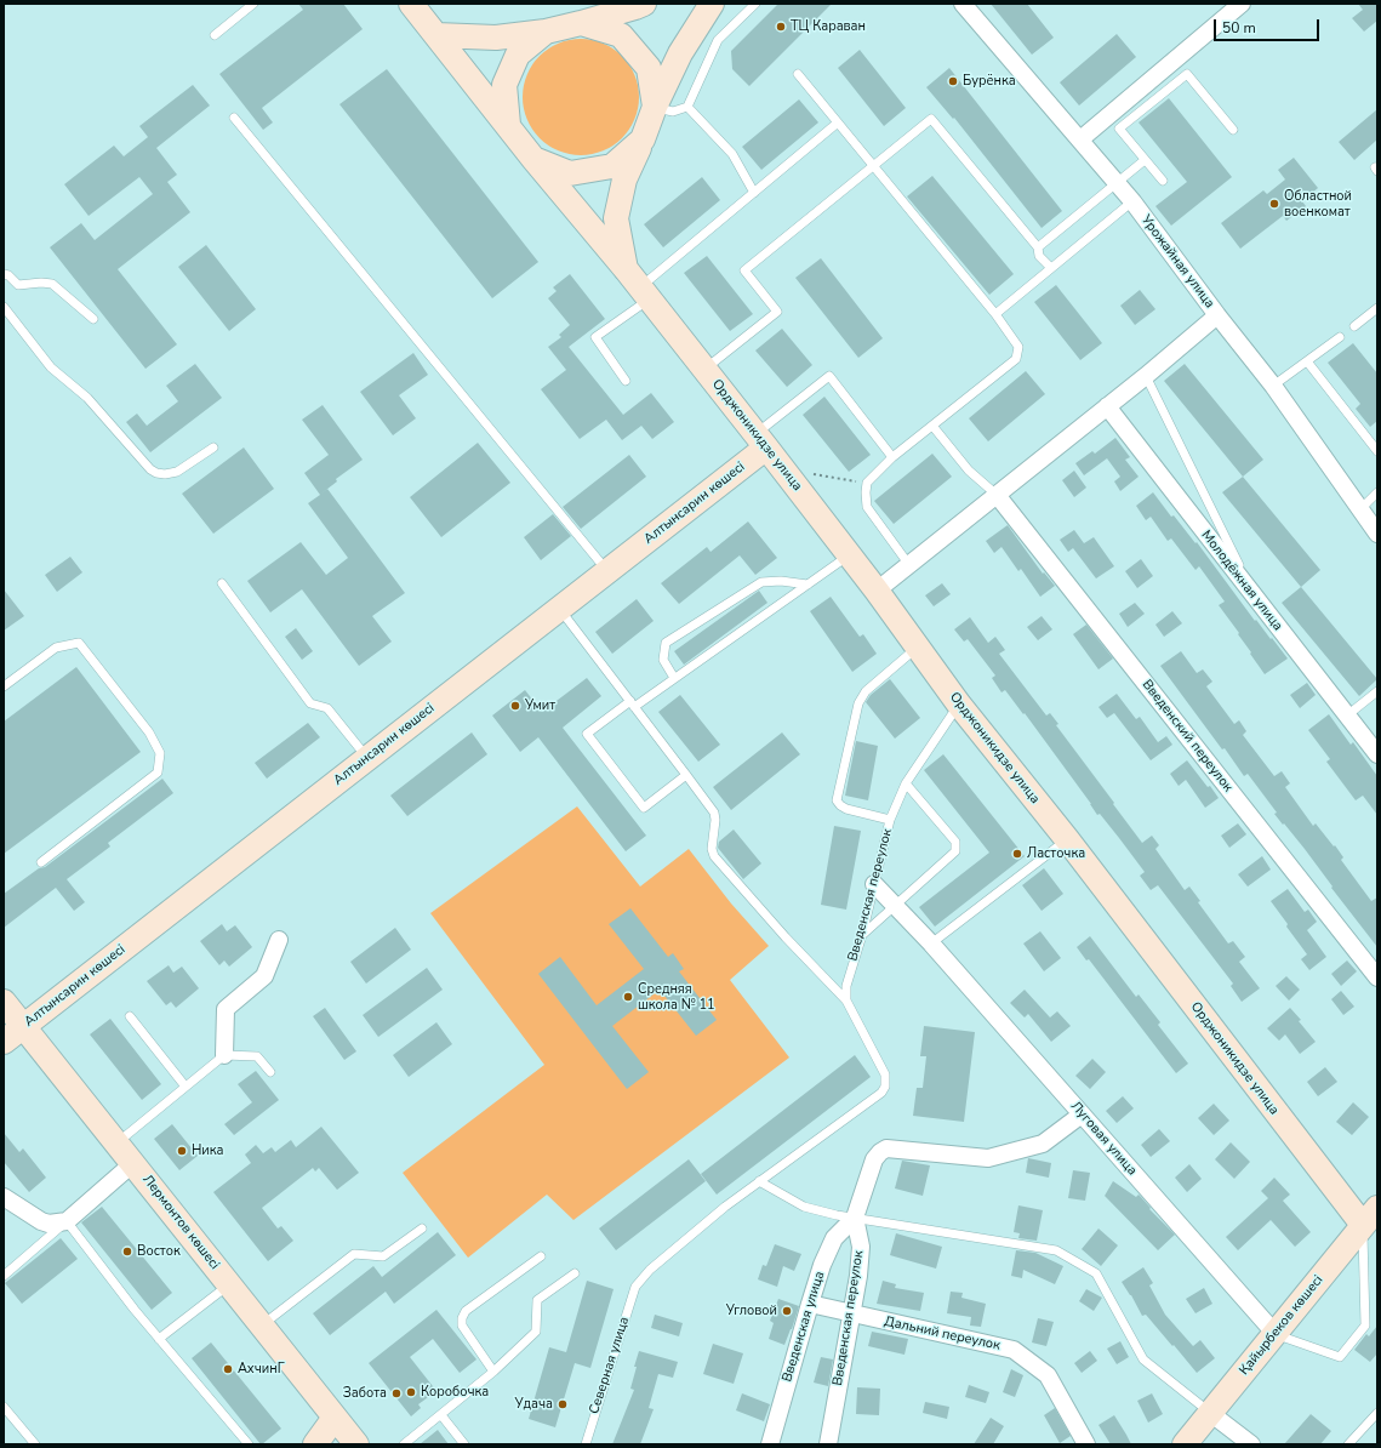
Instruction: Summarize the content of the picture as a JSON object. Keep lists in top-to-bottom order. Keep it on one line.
{"streets":{"street":["Урожайная улица","Орджоникидзе улица","Алтынсарин көшесі","Молодёжная улица","Введенский переулок","Введенская переулок","Луговая улица","Лермонтов көшесі","Қайырбеков көшесі","Введенская улица","Дальний переулок"],"lane":["Северная улица"]},"crossings":[["Орджоникидзе улица","Алтынсарин көшесі"],["Орджоникидзе улица","Введенская переулок"],["Орджоникидзе улица","Қайырбеков көшесі"],["Алтынсарин көшесі","Лермонтов көшесі"],["Введенская переулок","Луговая улица"],["Введенская переулок","Введенская улица"],["Введенская переулок","Дальний переулок"],["Луговая улица","Қайырбеков көшесі"],["Введенская улица","Дальний переулок"]],"places":["ТЦ Караван","Бурёнка","Областной военкомат","Умит","Ласточка","Средняя школа № 11","Ника","Восток","Угловой","АхчинГ","Коробочка","Забота","Удача"],"scale_bar":"50 m"}
